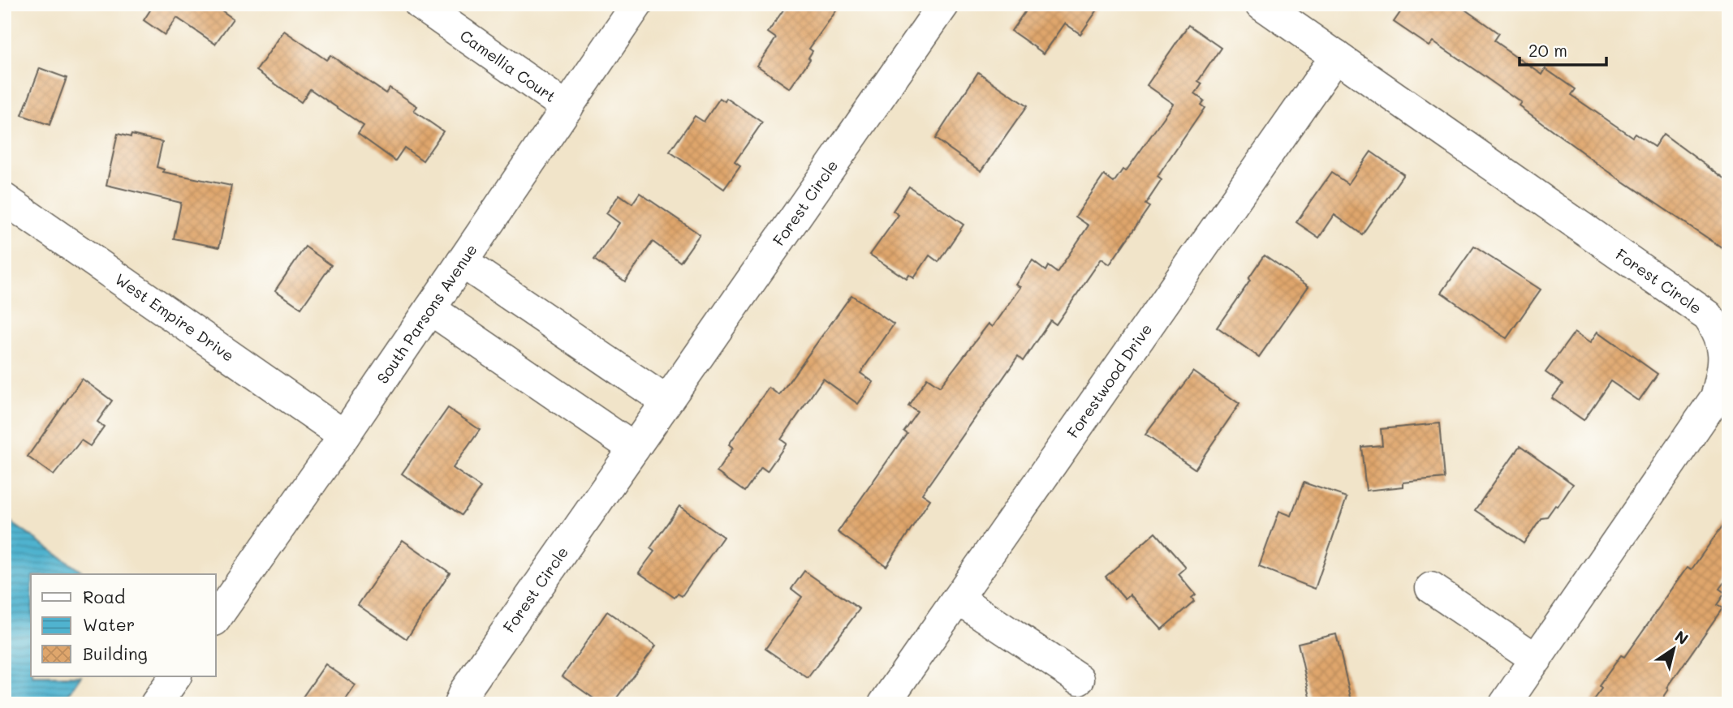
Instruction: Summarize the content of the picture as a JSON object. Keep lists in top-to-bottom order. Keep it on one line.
{"streets":{"street":["Camellia Court","Forest Circle","South Parsons Avenue","West Empire Drive","Forestwood Drive"]},"crossings":[["Camellia Court","South Parsons Avenue"],["Forest Circle","Forestwood Drive"],["South Parsons Avenue","West Empire Drive"]],"legend":["Road","Water","Building"],"scale_bar":"20 m","north":"top right"}
